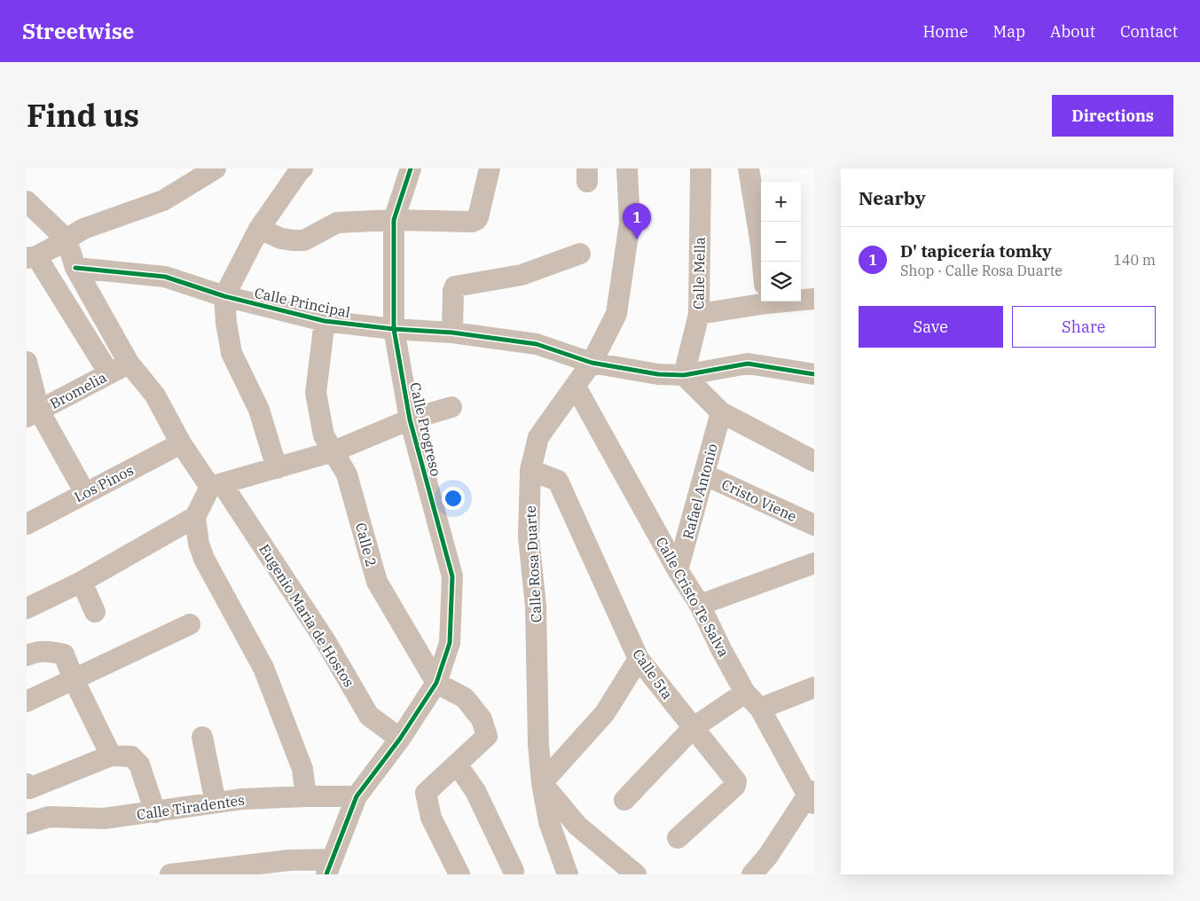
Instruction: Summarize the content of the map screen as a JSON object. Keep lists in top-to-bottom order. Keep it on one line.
{"streets":{"street":["Calle Mella","Calle Principal","Bromelia","Calle Progreso","Los Pinos","Rafael Antonio","Cristo Viene","Calle 2","Calle Rosa Duarte","Calle Cristo Te Salva","Eugenio Maria de Hostos","Calle 5ta","Calle Tiradentes"]},"crossings":[["Calle Mella","Calle Principal"],["Calle Principal","Calle Progreso"],["Calle Principal","Calle 2"],["Calle Principal","Calle Rosa Duarte"],["Calle Principal","Eugenio Maria de Hostos"],["Bromelia","Eugenio Maria de Hostos"],["Calle Progreso","Calle 2"],["Calle Progreso","Eugenio Maria de Hostos"],["Calle Progreso","Calle Tiradentes"],["Los Pinos","Eugenio Maria de Hostos"],["Rafael Antonio","Cristo Viene"],["Rafael Antonio","Calle Cristo Te Salva"],["Calle Rosa Duarte","Calle Cristo Te Salva"],["Calle Rosa Duarte","Calle 5ta"]],"page":{"header":"Streetwise","nav":["Home","Map","About","Contact"],"title":"Find us","buttons":["Directions",["Save","Share"]],"heading":"Nearby","map_buttons":["+","−"],"pins":"1","list":[{"mark":"1","name":"D' tapicería tomky","note":"Shop · Calle Rosa Duarte","value":"140 m"}]}}
